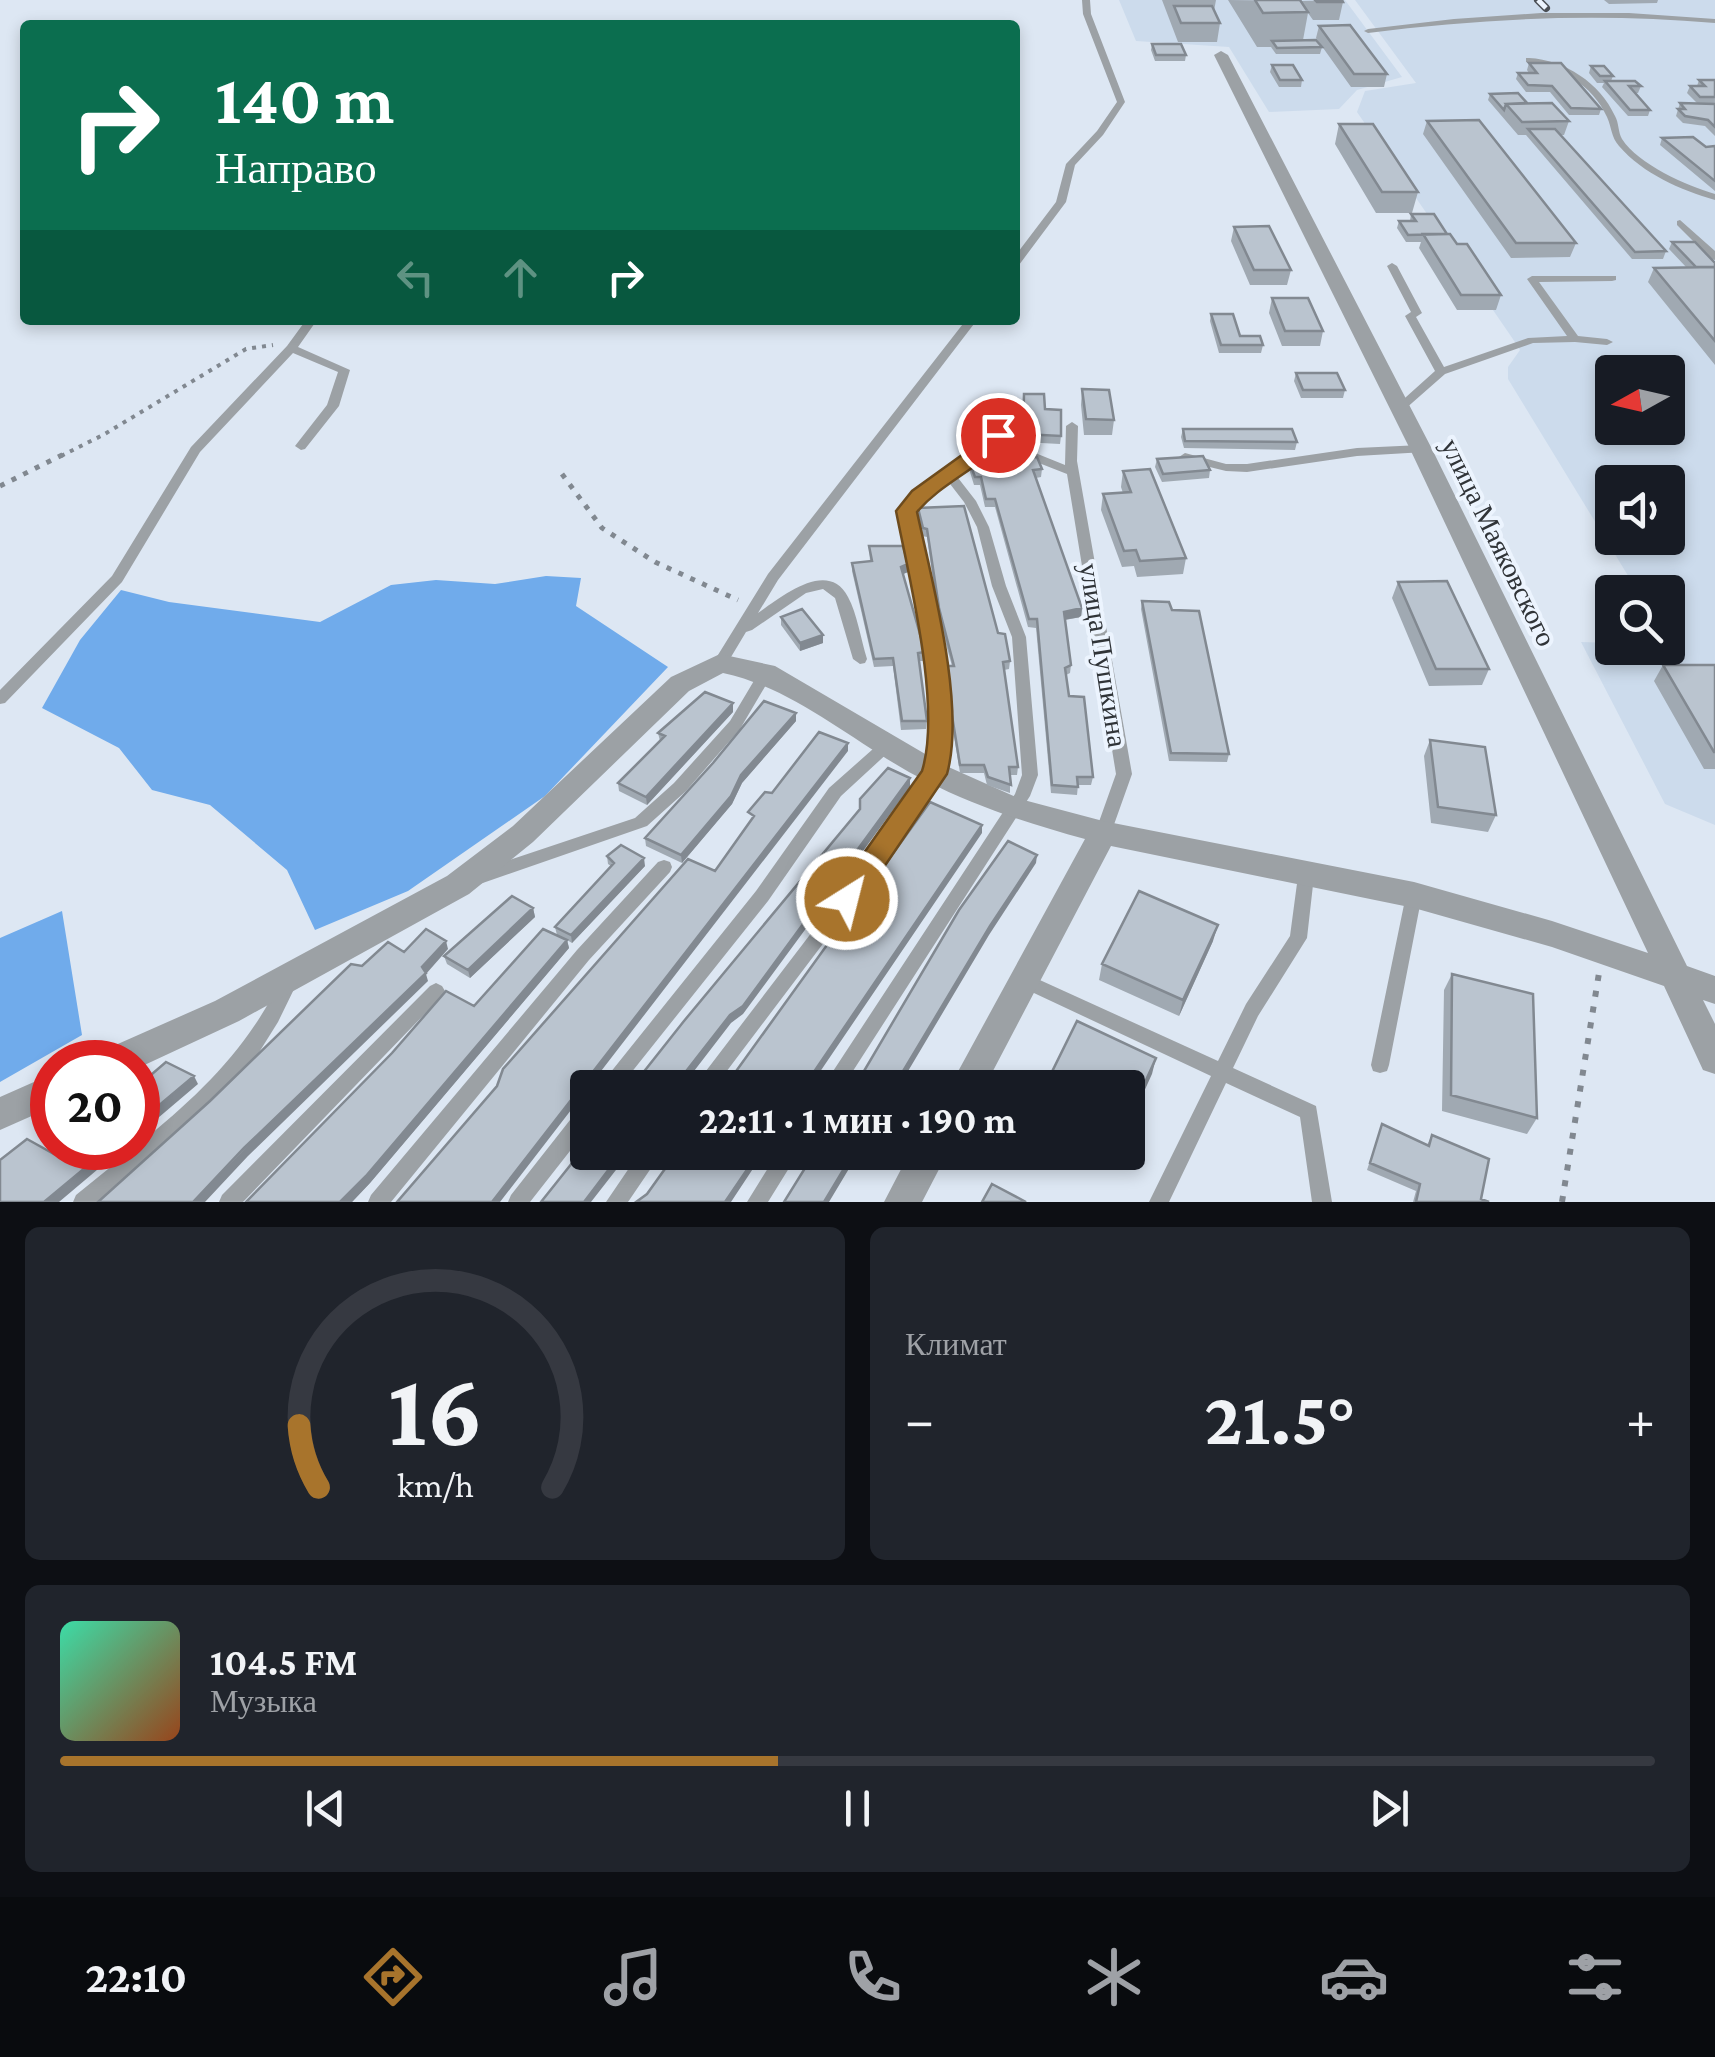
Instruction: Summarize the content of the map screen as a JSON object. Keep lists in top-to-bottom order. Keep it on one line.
{"streets":{"street":["улица Маяковского","улица Пушкина"]},"north":"left","page":{"turn":["140 m","Направо"],"limit":"20","trip":"22:11 · 1 мин · 190 m","tile":"Климат","heat":["−","21.5°","+"],"song":["104.5 FM","Музыка"],"tabs":"22:10","gauge":["16","km/h"]}}
